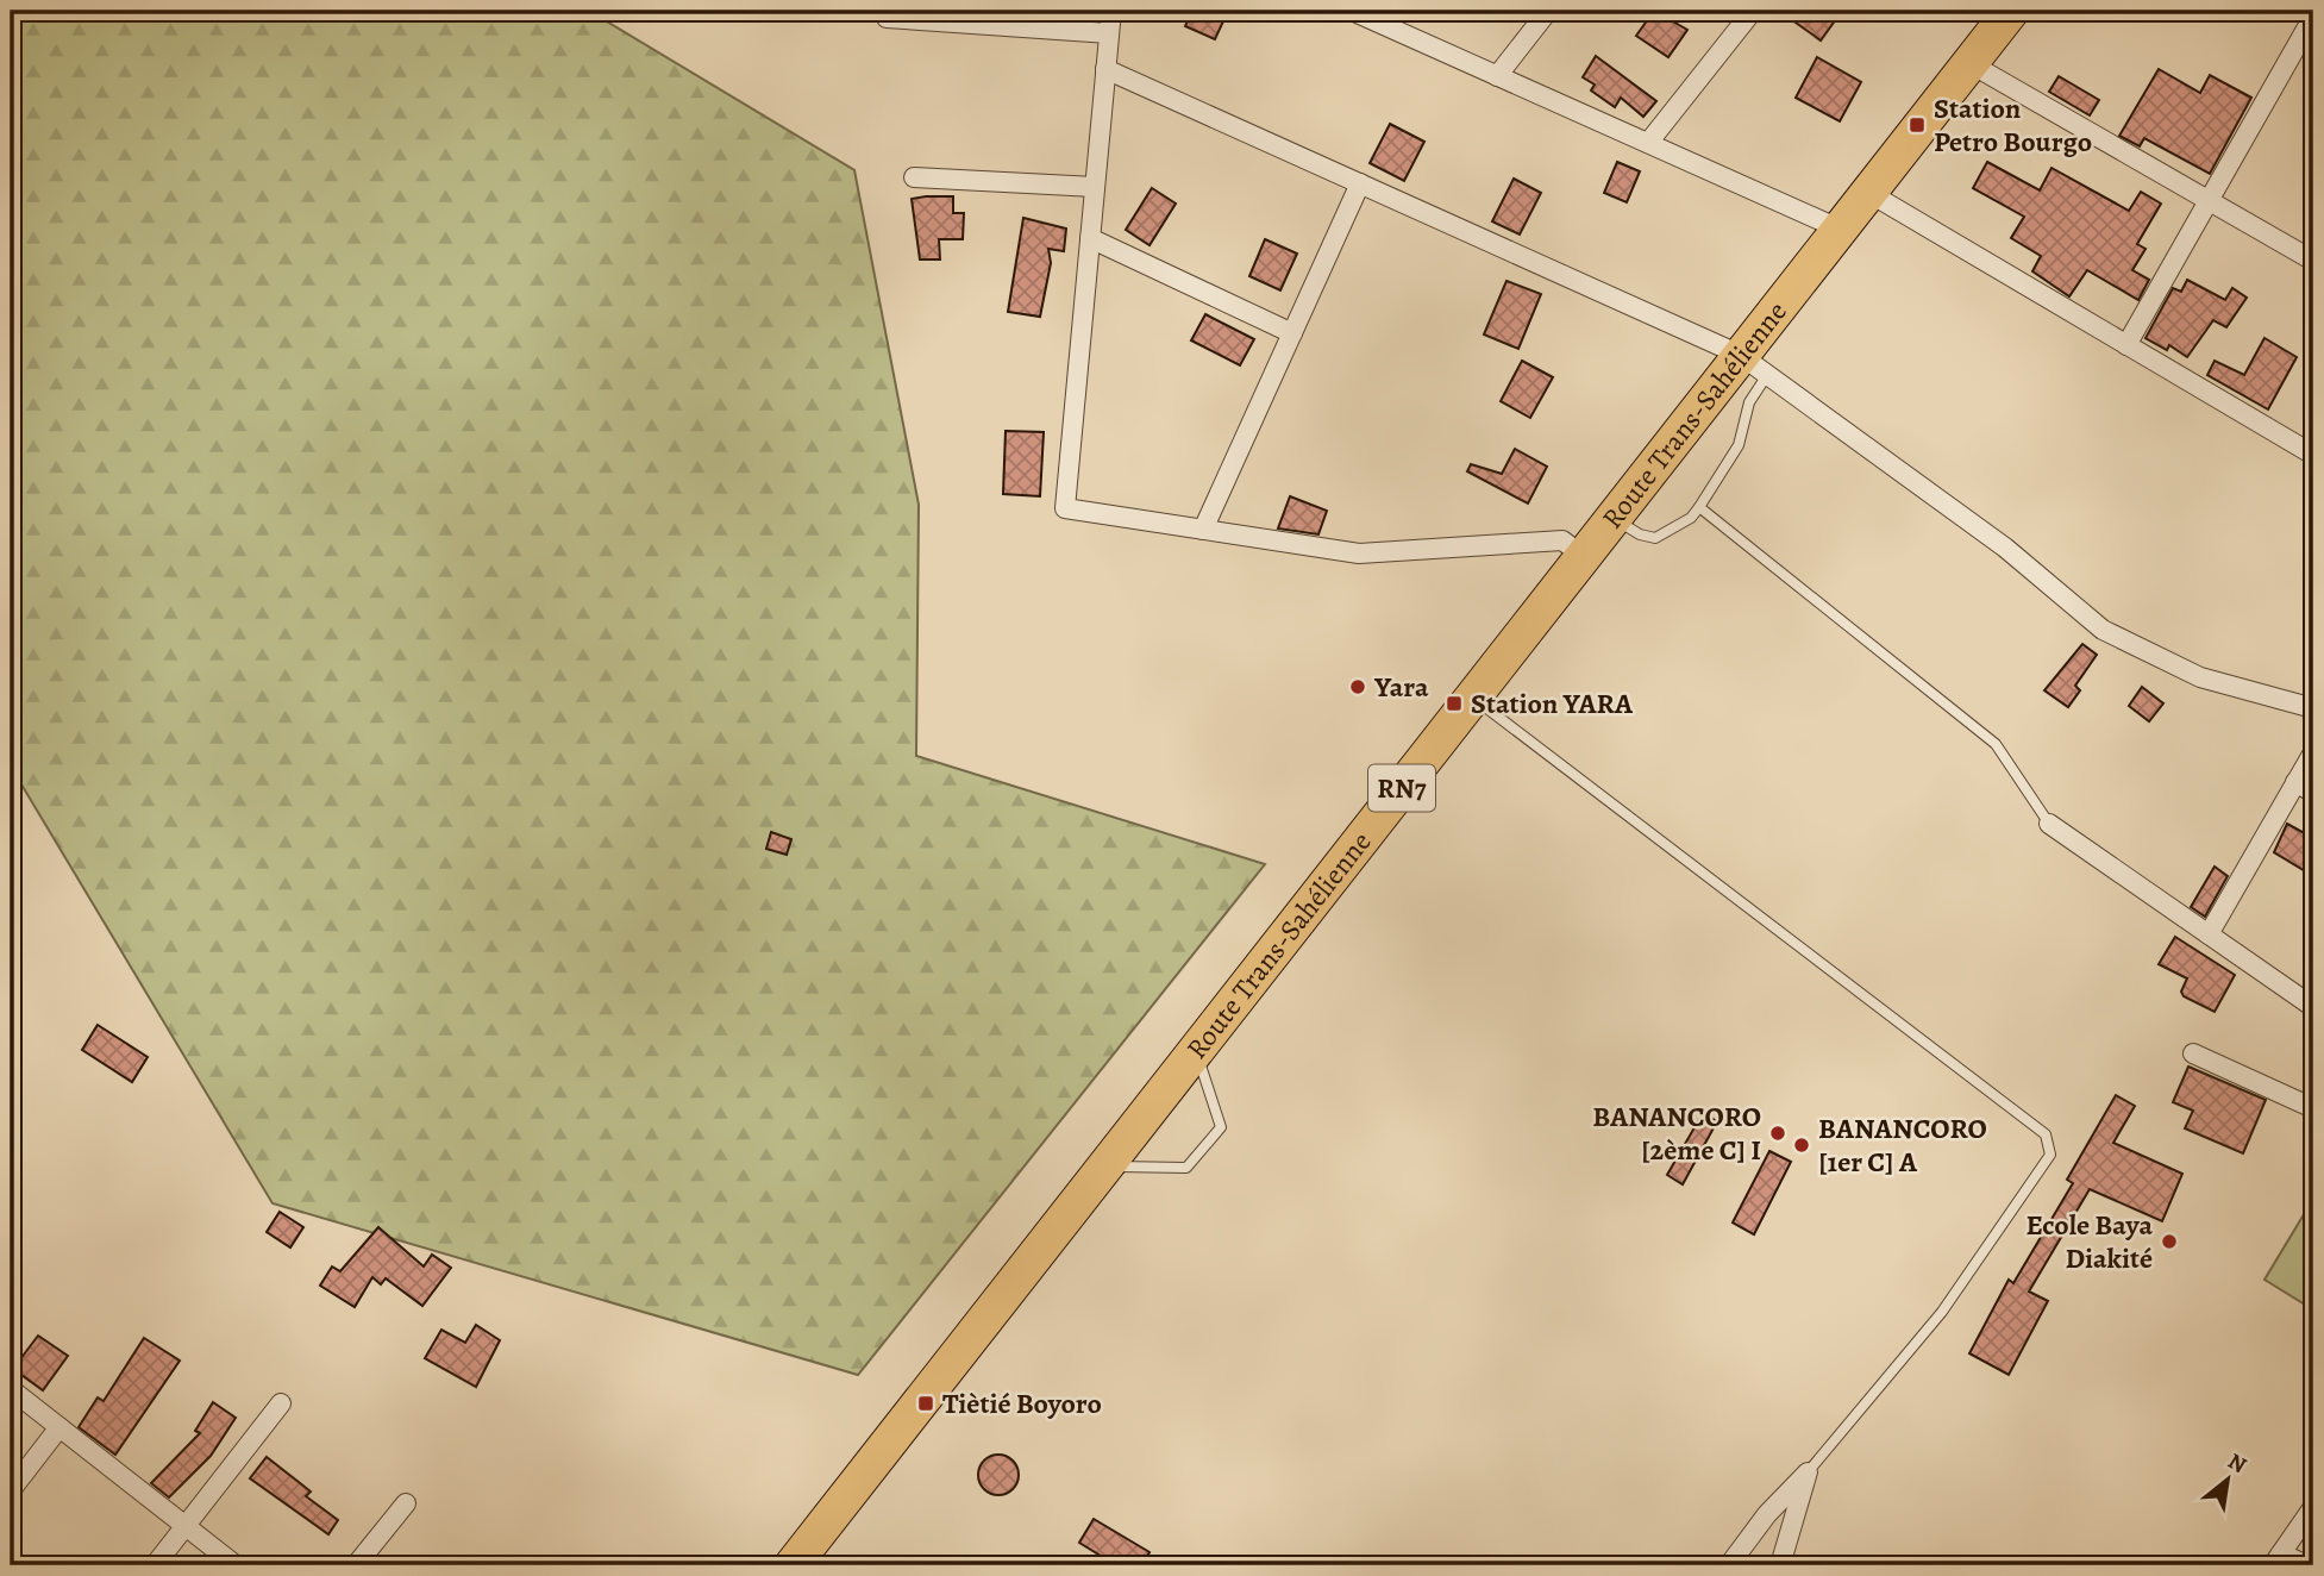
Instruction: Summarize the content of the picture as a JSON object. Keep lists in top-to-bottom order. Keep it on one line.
{"streets":{"highway":["Route Trans-Sahélienne","RN7"]},"places":{"transit":["Station Petro Bourgo","Station YARA","Tiètié Boyoro"],"other":["Yara","BANANCORO [2ème C] I","BANANCORO [1er C] A","Ecole Baya Diakité"]},"north":"top right"}
